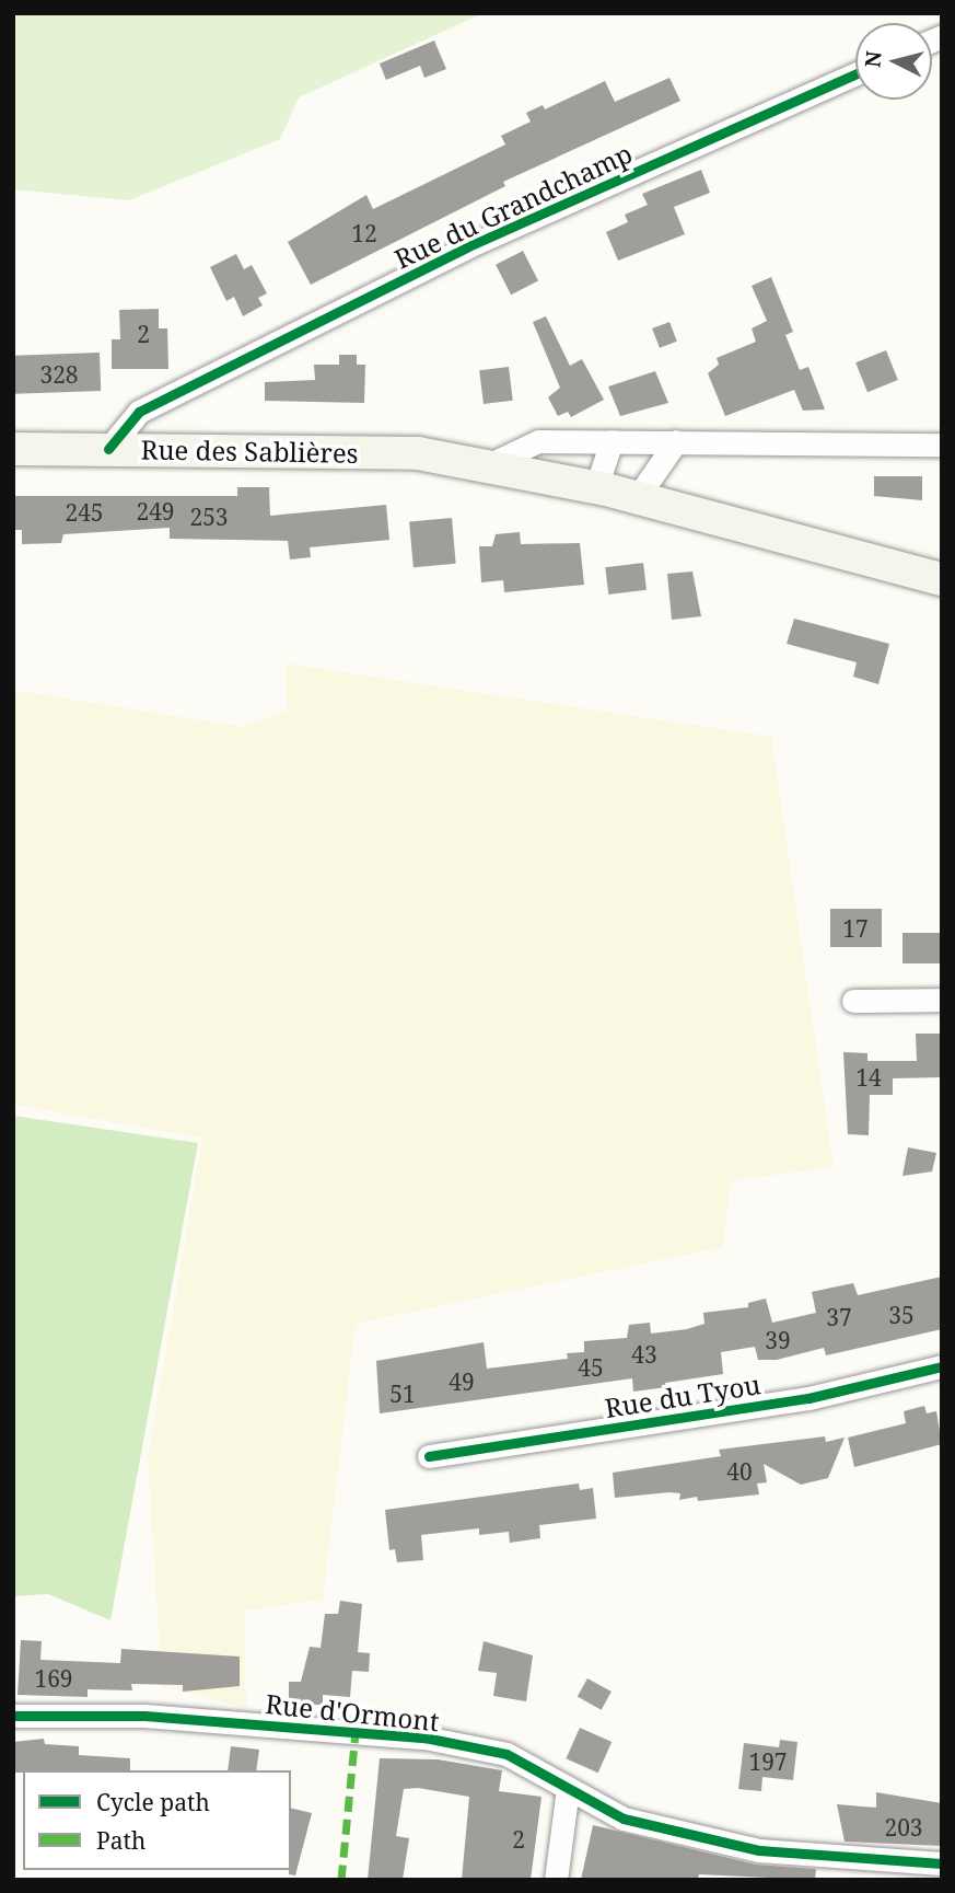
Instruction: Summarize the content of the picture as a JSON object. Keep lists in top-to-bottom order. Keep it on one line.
{"streets":{"main road":["Rue des Sablières"],"street":["Rue du Grandchamp","Rue du Tyou","Rue d'Ormont"]},"crossings":[["Rue du Grandchamp","Rue des Sablières"]],"house_numbers":["12","2","328","249","245","253","17","14","35","37","39","43","45","49","51","40","169","197","203","2"],"legend":["Cycle path","Path"],"north":"left"}
